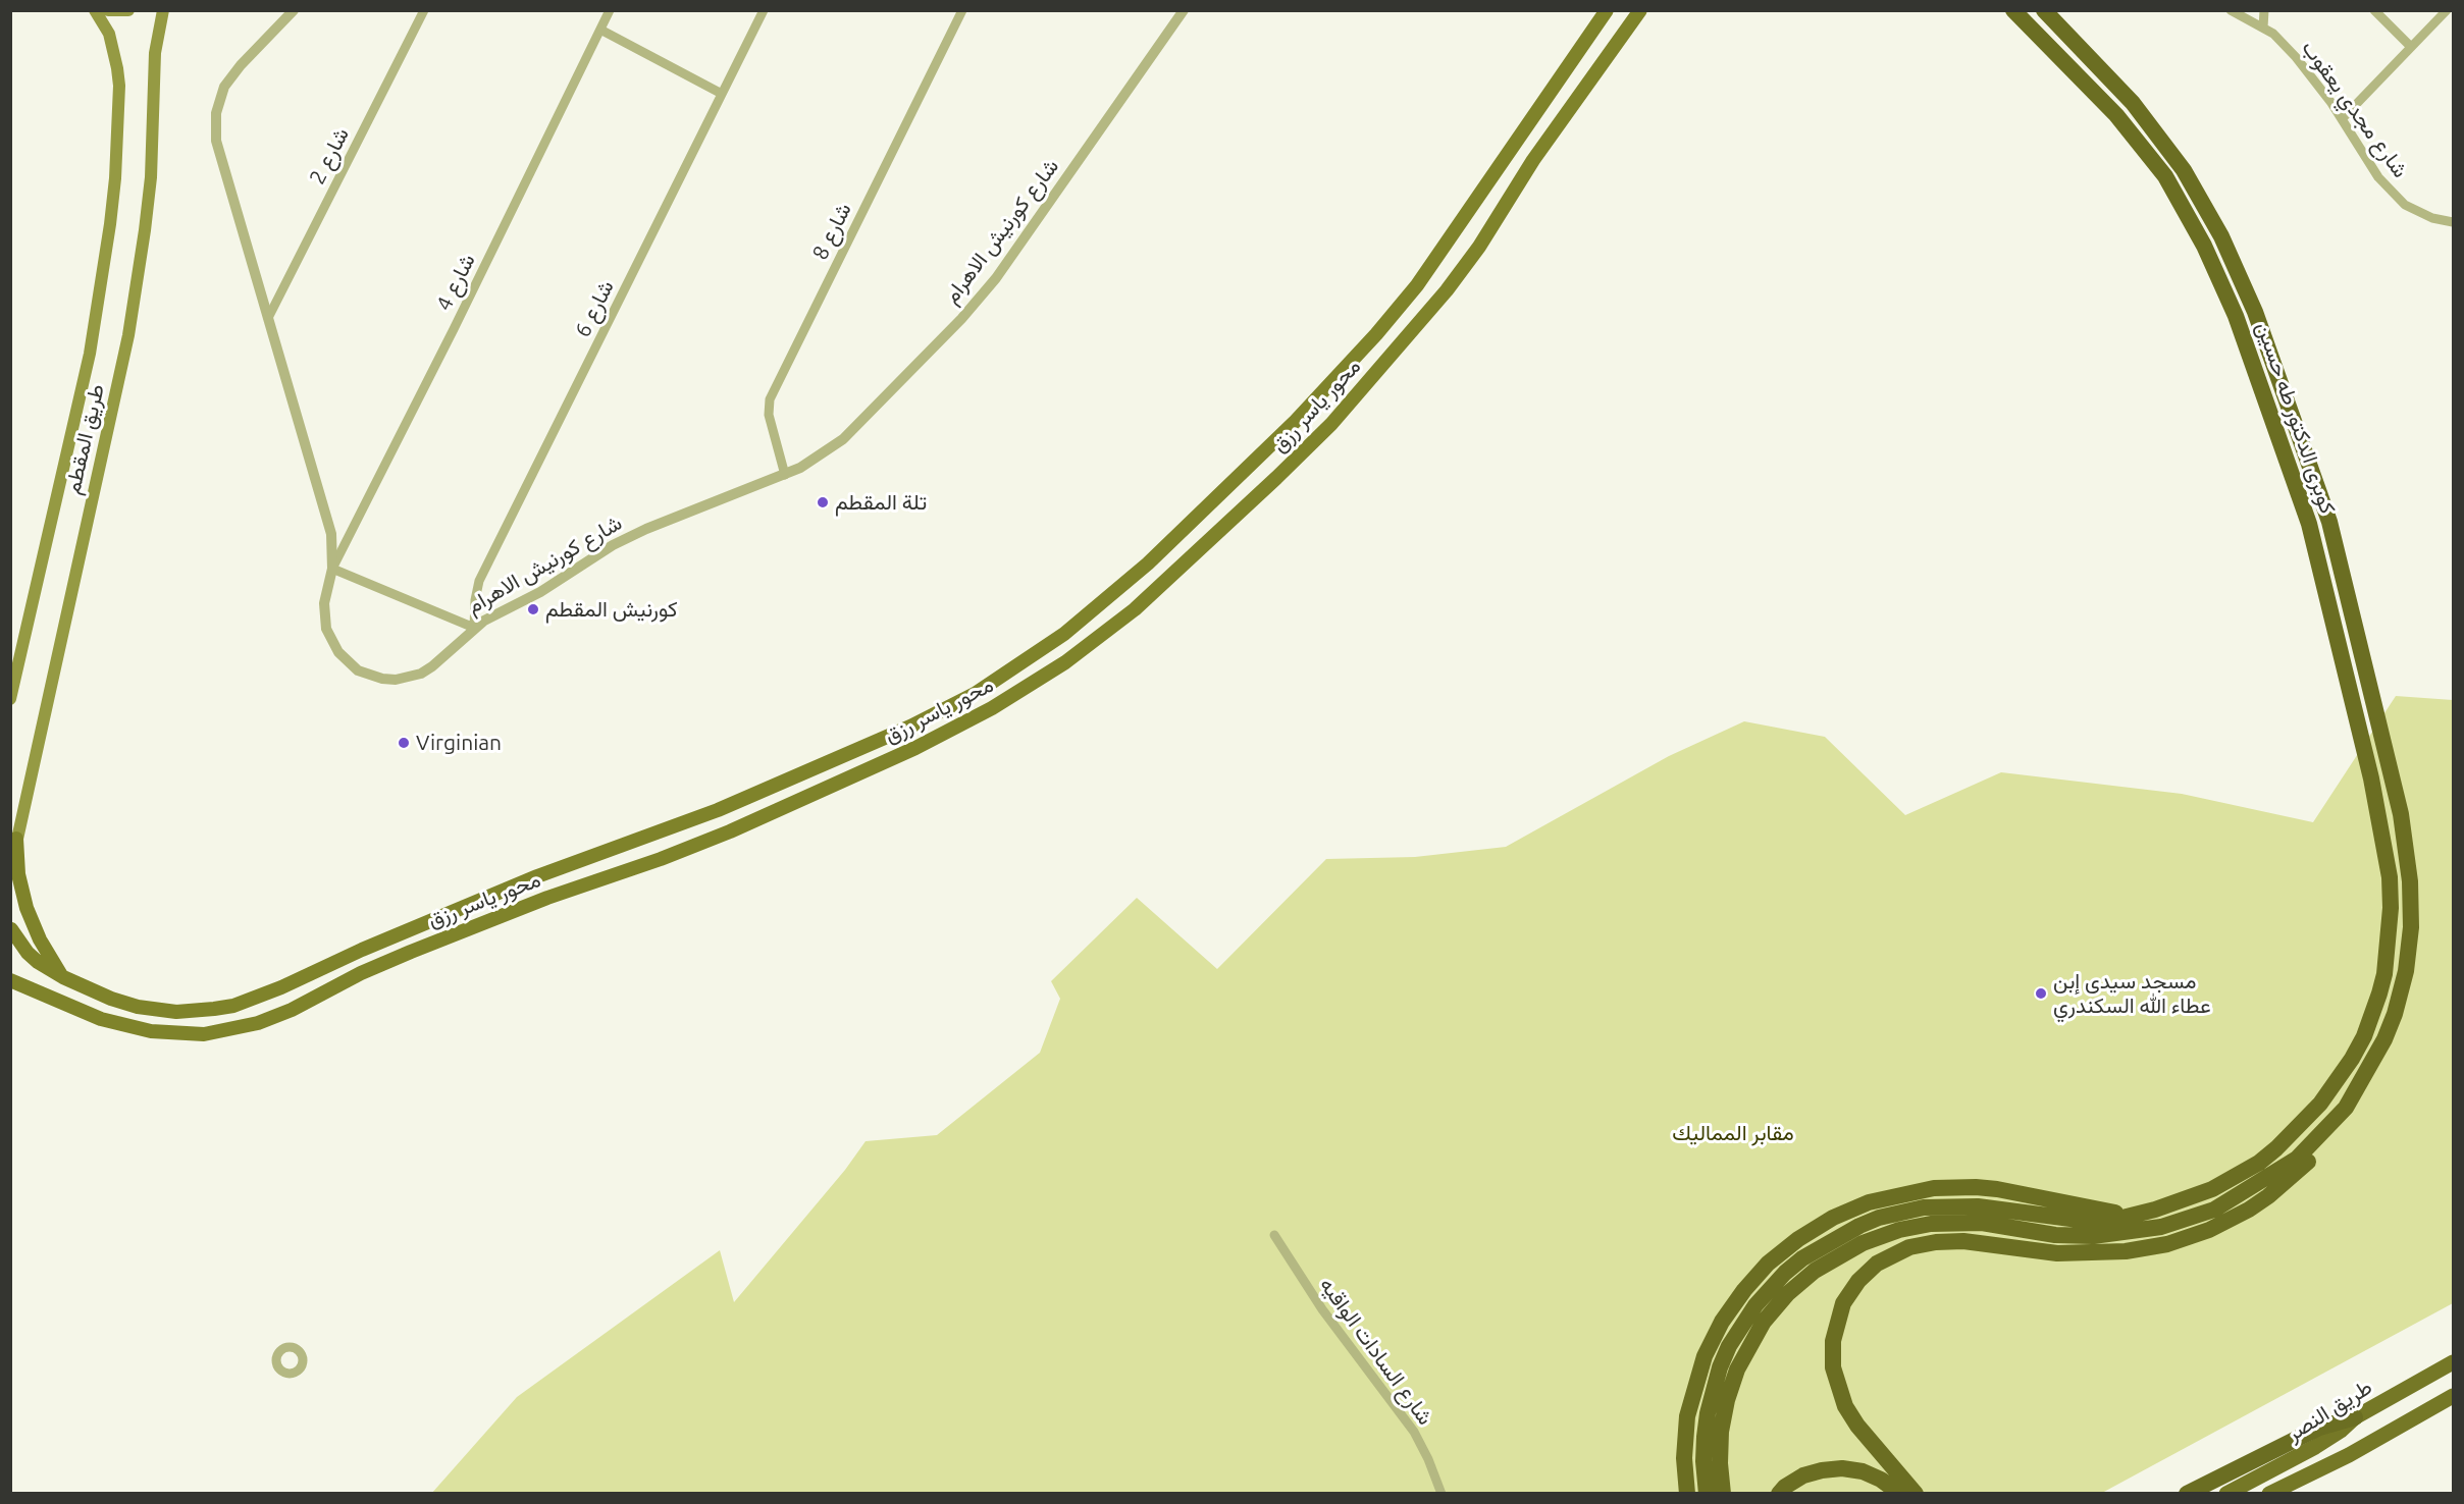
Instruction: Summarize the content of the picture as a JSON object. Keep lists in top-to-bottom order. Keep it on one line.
{"streets":{"highway":["كوبرى الدكتور طه حسين","طريق النصر"],"main road":["محور ياسر رزق","طريق المقطم"],"street":["شارع مجدي يعقوب","شارع 2","شارع 8","شارع كورنيش الاهرام","شارع 4","شارع 6","شارع السادات الواقيه"]},"crossings":[["شارع 2","شارع كورنيش الاهرام"],["شارع 8","شارع كورنيش الاهرام"],["شارع كورنيش الاهرام","شارع 4"],["شارع كورنيش الاهرام","شارع 6"]],"parks":["مقابر المماليك"],"places":["تلة المقطم","كورنيش المقطم","Virginian","مسجد سيدى إبن عطاء الله السكندري"]}
